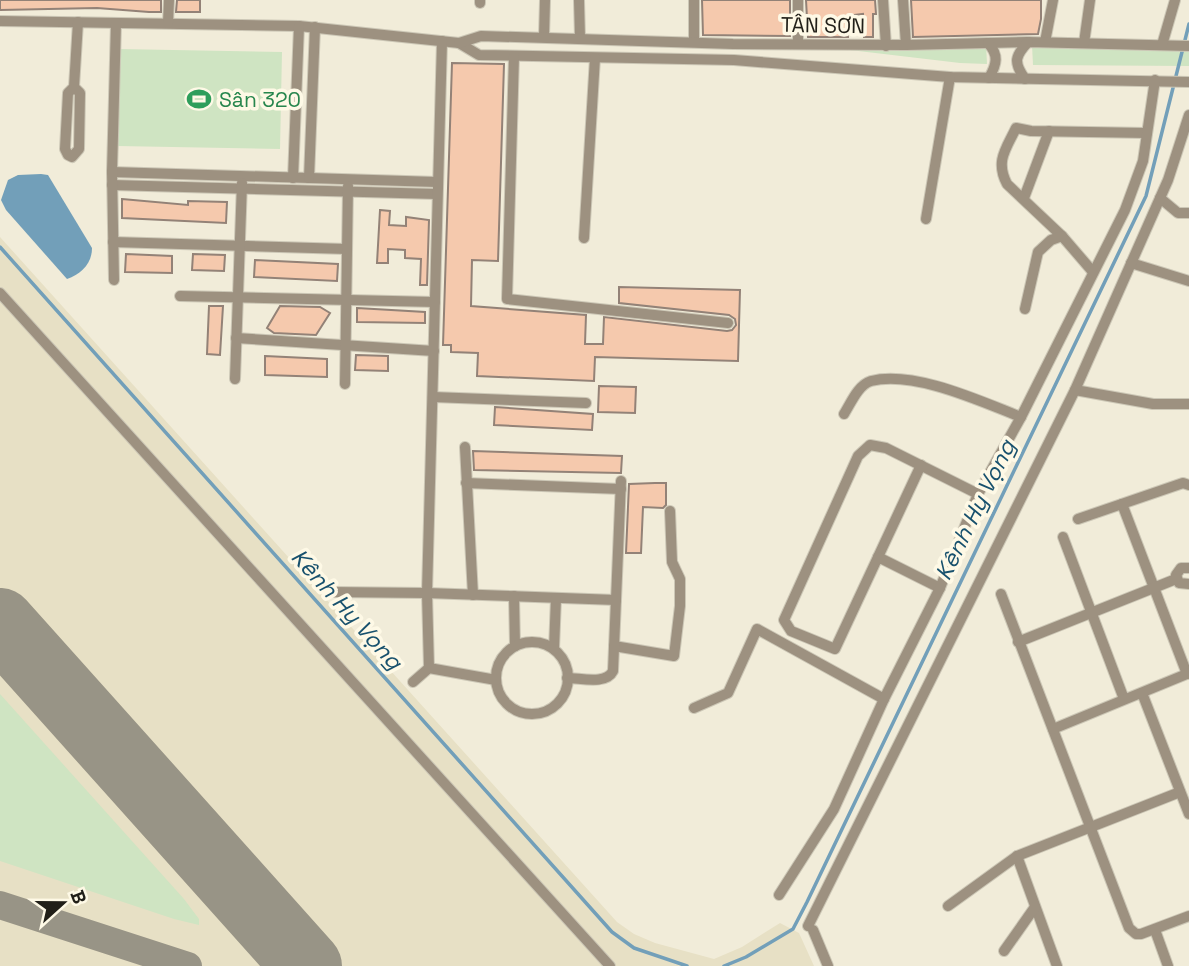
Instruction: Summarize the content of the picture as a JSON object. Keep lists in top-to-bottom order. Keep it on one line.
{"streets":{"street":["TÂN SƠN"]},"water":["Kênh Hy Vọng"],"places":{"sports":["Sân 320"]},"north":"right"}
